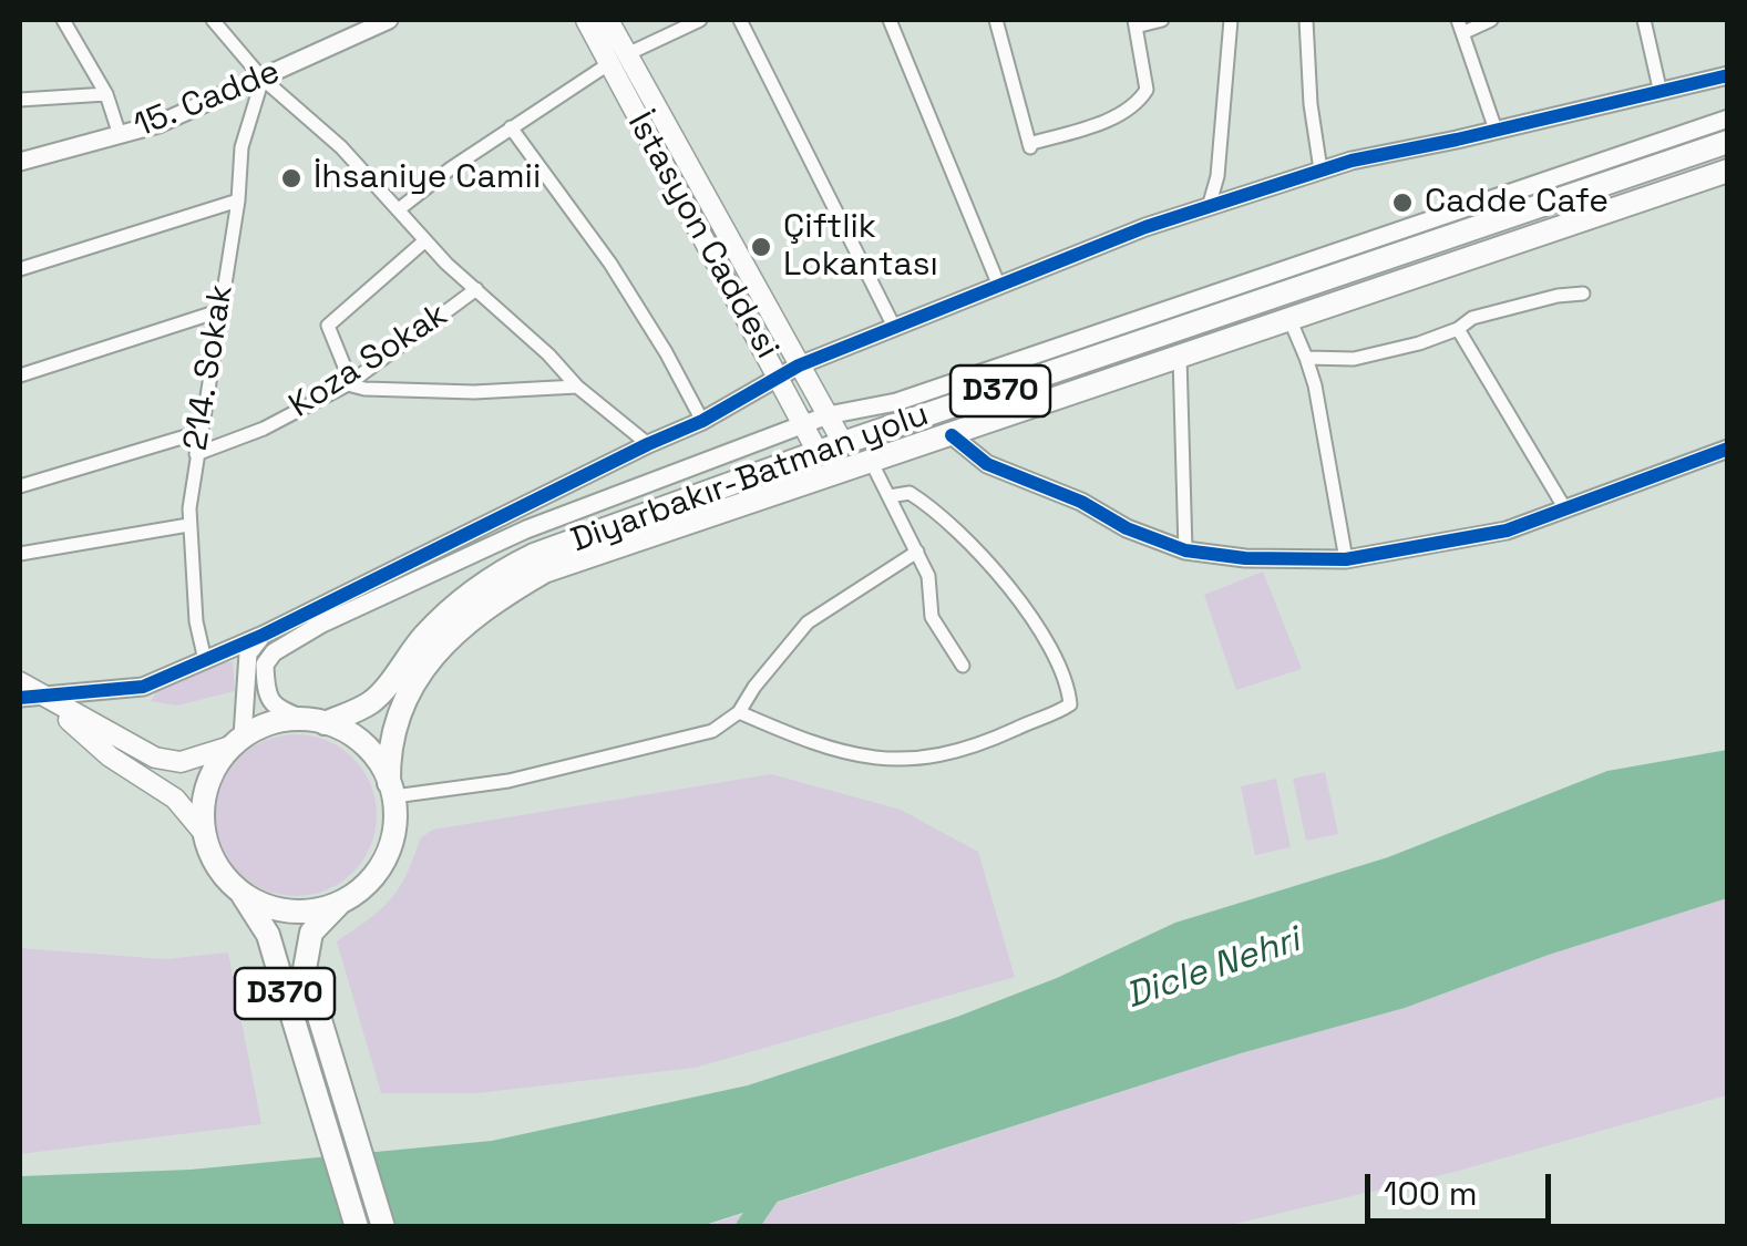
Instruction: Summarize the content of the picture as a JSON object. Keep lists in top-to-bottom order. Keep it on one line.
{"streets":{"highway":["D370","Diyarbakır-Batman yolu"],"main road":["İstasyon Caddesi"],"street":["15. Cadde","Koza Sokak","214. Sokak"]},"crossings":[["15. Cadde","214. Sokak"],["İstasyon Caddesi","Diyarbakır-Batman yolu"],["Koza Sokak","214. Sokak"],["D370","Diyarbakır-Batman yolu"]],"water":["Dicle Nehri"],"places":["İhsaniye Camii","Cadde Cafe","Çiftlik Lokantası"],"scale_bar":"100 m"}
